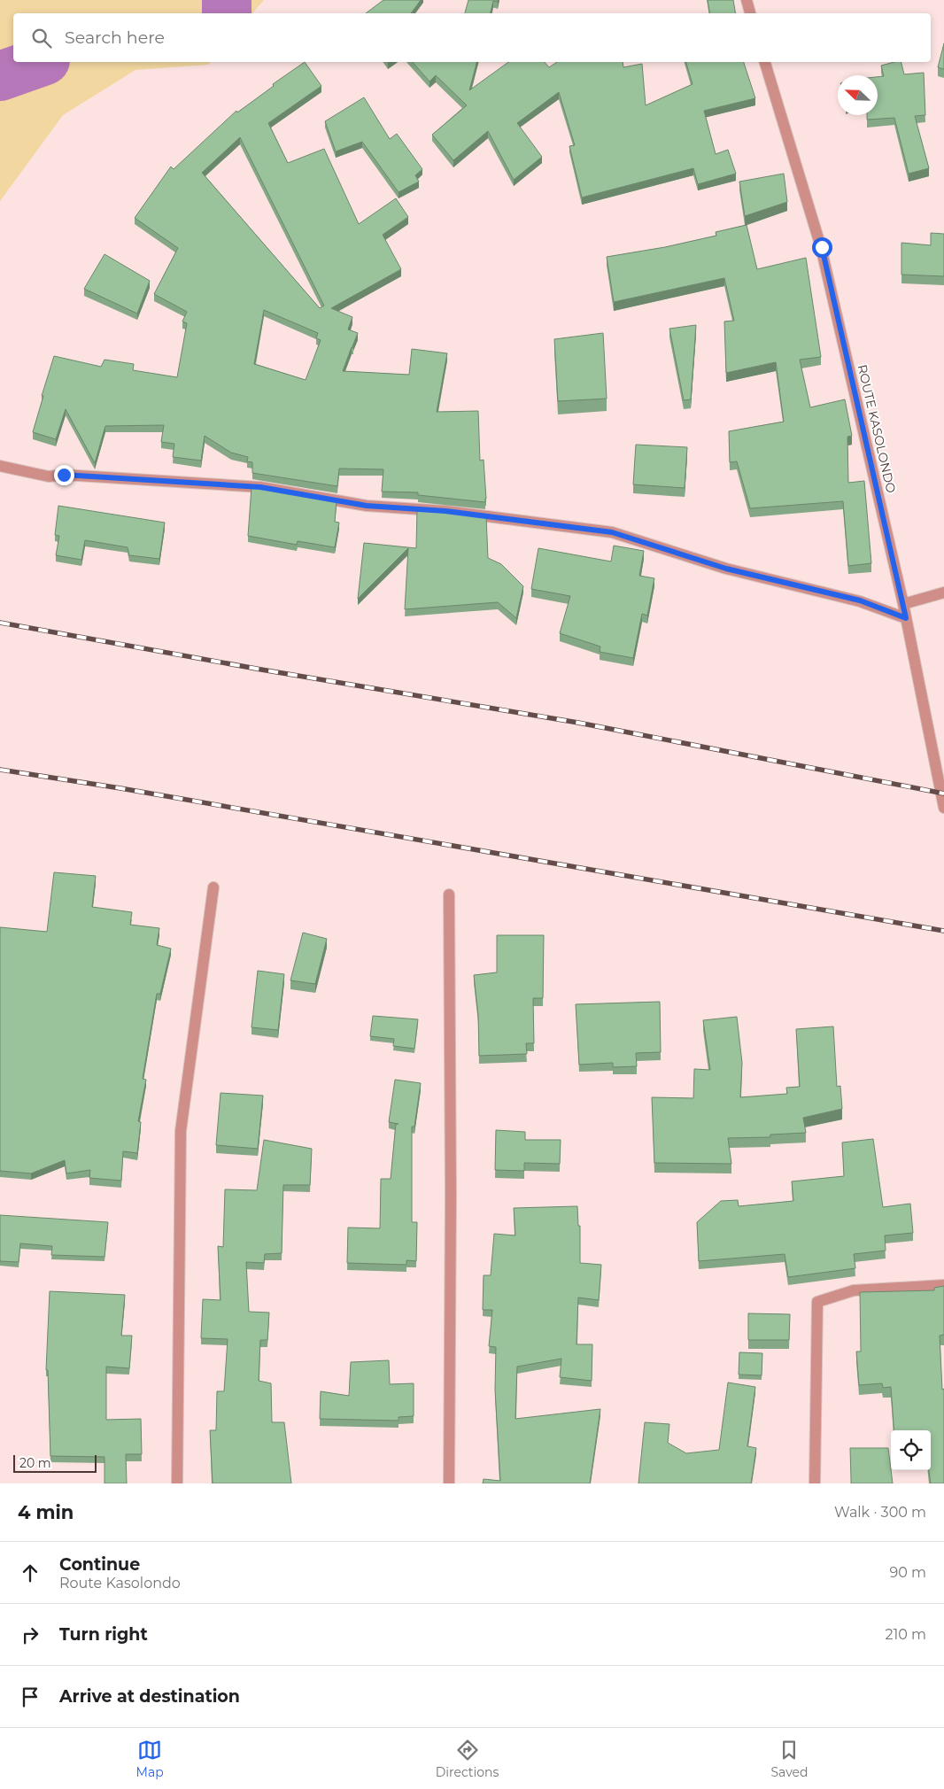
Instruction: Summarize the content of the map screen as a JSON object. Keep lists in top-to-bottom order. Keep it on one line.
{"streets":{"street":["ROUTE KASOLONDO"]},"scale_bar":"20 m","north":"top left","page":{"search":"Search here","scale":"20 m","heading":["4 min","Walk · 300 m"],"list":[["Continue","Route Kasolondo","90 m"],["Turn right","210 m"],"Arrive at destination"],"nav":["Map","Directions","Saved"]}}
